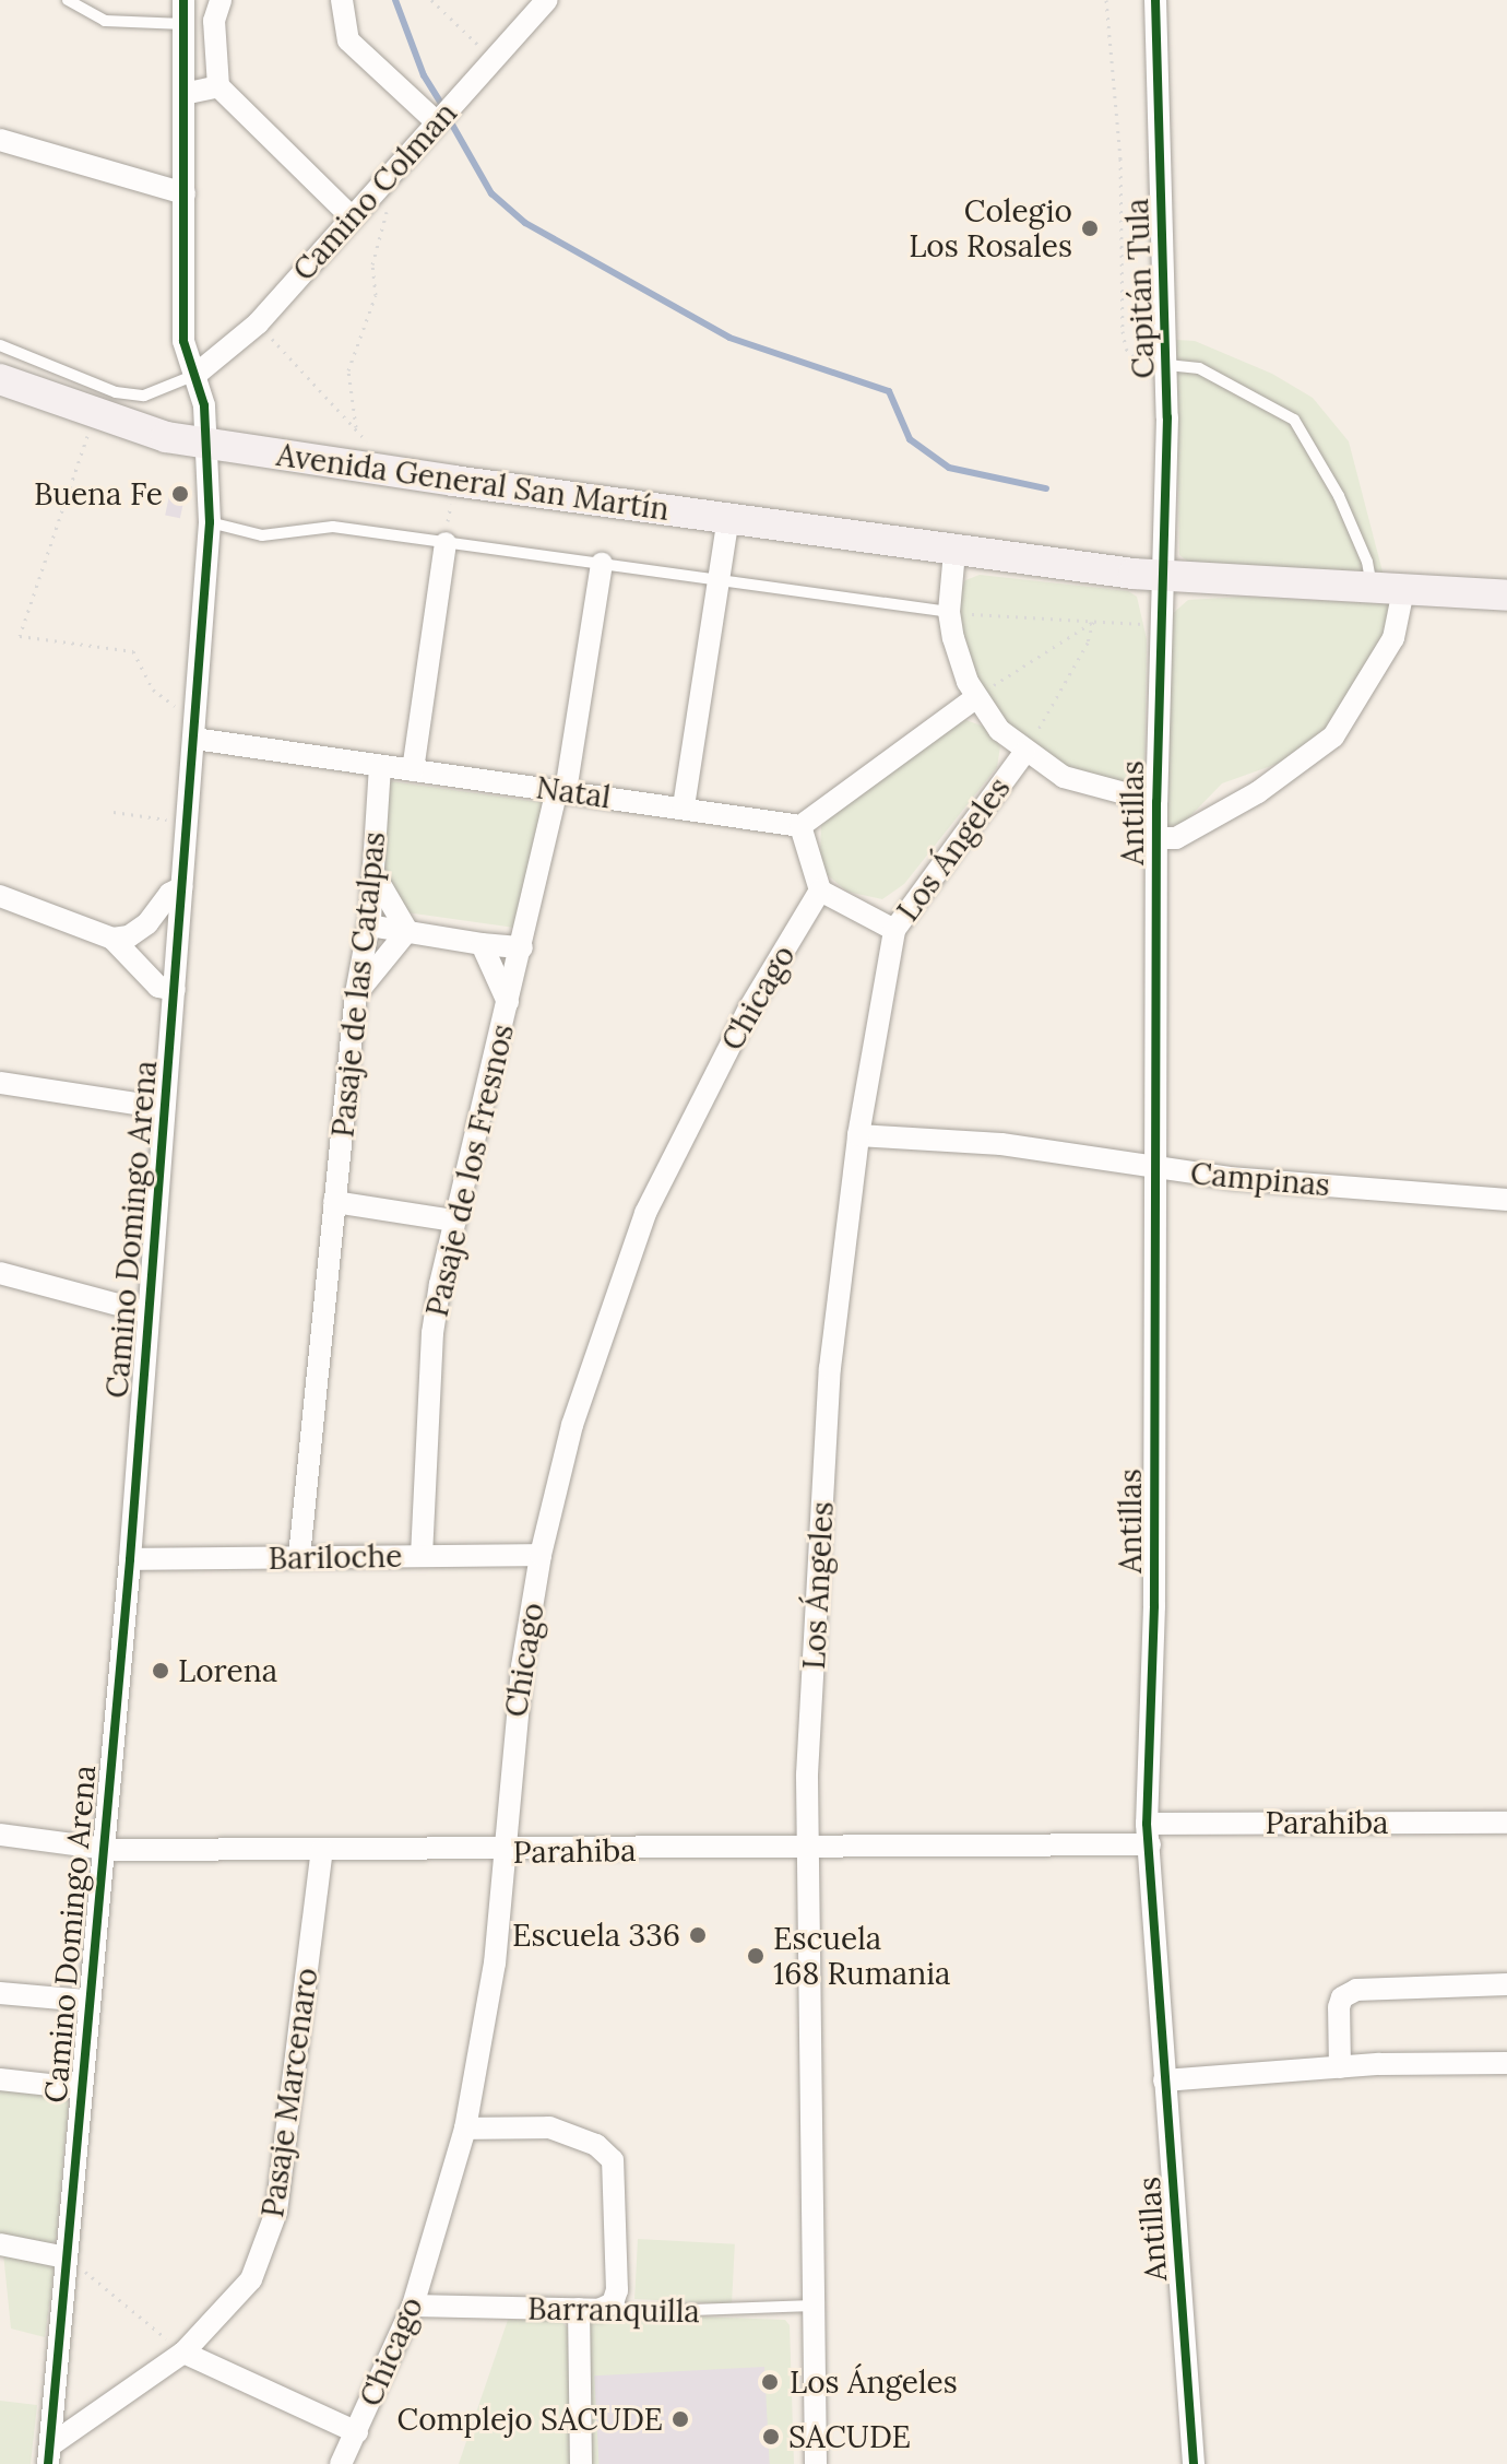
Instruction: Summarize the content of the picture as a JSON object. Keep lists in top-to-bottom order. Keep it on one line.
{"streets":{"main road":["Avenida General San Martín"],"street":["Camino Colman","Capitán Tula","Natal","Antillas","Los Ángeles","Pasaje de las Catalpas","Chicago","Pasaje de los Fresnos","Campinas","Camino Domingo Arena","Bariloche","Parahiba","Pasaje Marcenaro","Barranquilla"]},"crossings":[["Camino Colman","Camino Domingo Arena"],["Capitán Tula","Avenida General San Martín"],["Capitán Tula","Antillas"],["Avenida General San Martín","Antillas"],["Avenida General San Martín","Pasaje de los Fresnos"],["Avenida General San Martín","Camino Domingo Arena"],["Natal","Pasaje de las Catalpas"],["Natal","Pasaje de los Fresnos"],["Natal","Camino Domingo Arena"],["Antillas","Campinas"],["Antillas","Parahiba"],["Los Ángeles","Campinas"],["Los Ángeles","Parahiba"],["Los Ángeles","Barranquilla"],["Pasaje de las Catalpas","Bariloche"],["Chicago","Bariloche"],["Chicago","Parahiba"],["Chicago","Barranquilla"],["Pasaje de los Fresnos","Bariloche"],["Camino Domingo Arena","Bariloche"],["Camino Domingo Arena","Parahiba"],["Camino Domingo Arena","Pasaje Marcenaro"],["Parahiba","Pasaje Marcenaro"]],"places":["Colegio Los Rosales","Buena Fe","Lorena","Escuela 336","Escuela 168 Rumania","Los Ángeles","Complejo SACUDE","SACUDE"]}
